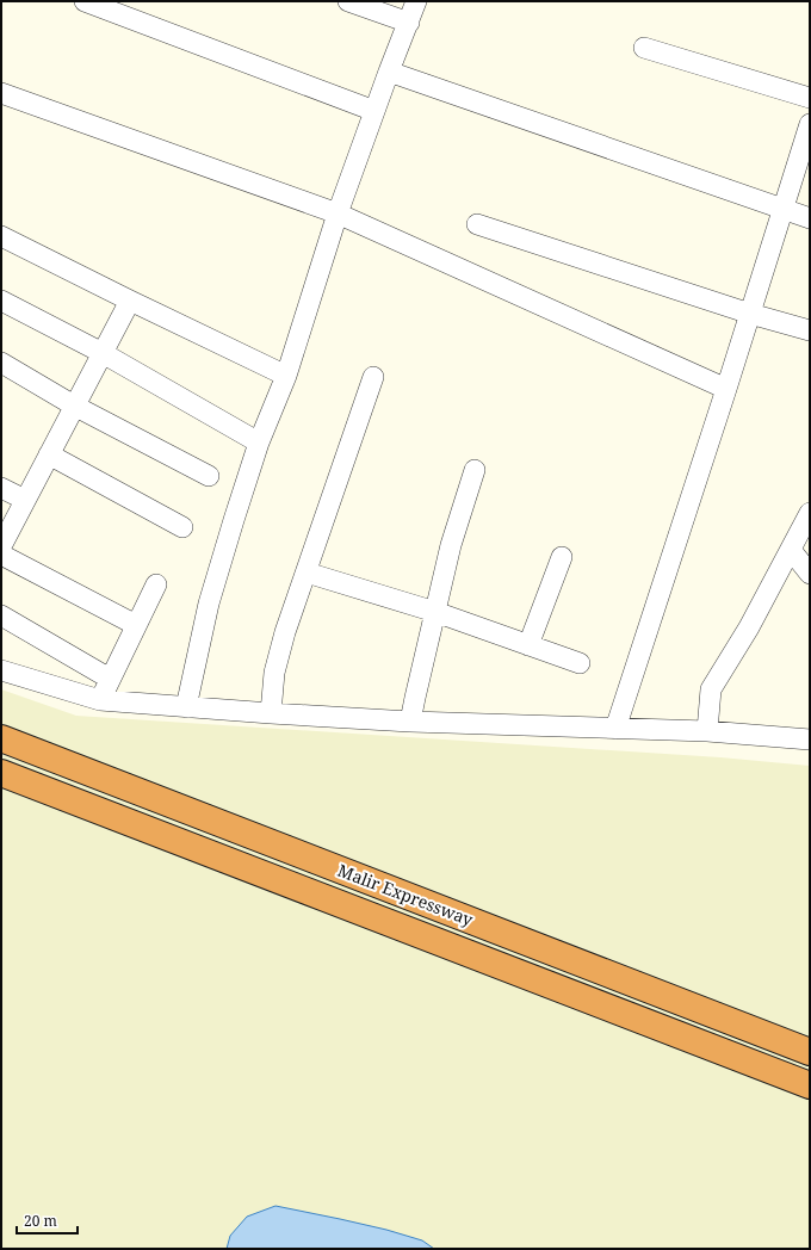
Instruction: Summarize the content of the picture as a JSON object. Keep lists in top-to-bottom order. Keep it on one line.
{"streets":{"highway":["Malir Expressway"]},"scale_bar":"20 m"}
